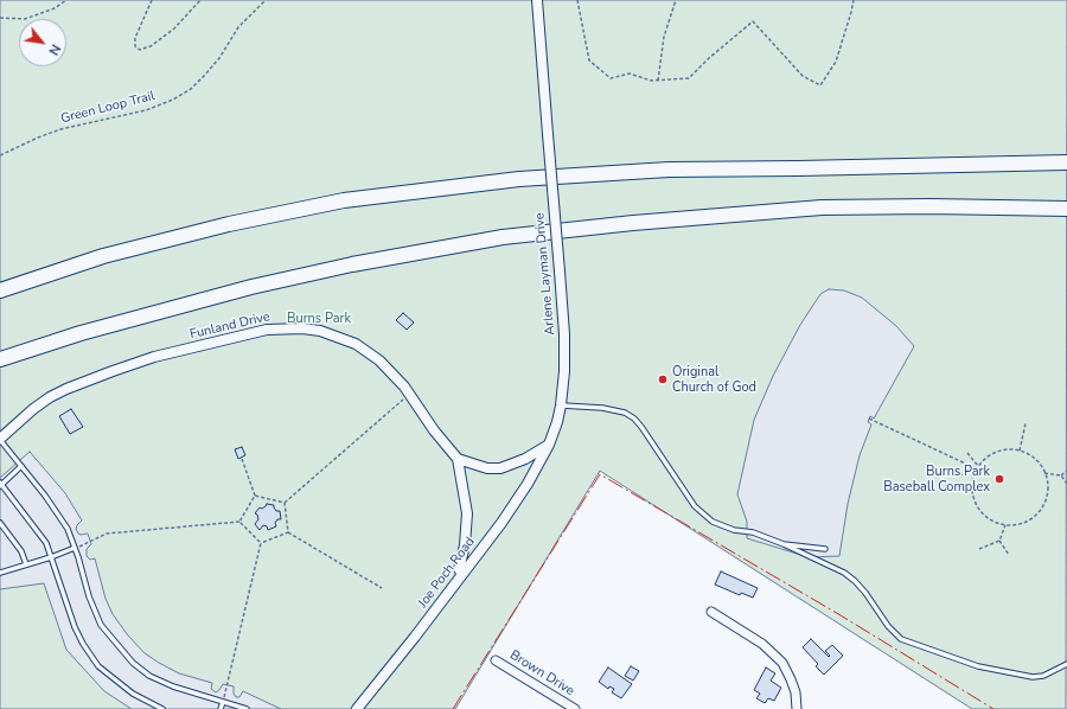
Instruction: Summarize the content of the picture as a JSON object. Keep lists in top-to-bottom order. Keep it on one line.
{"streets":{"street":["Arlene Layman Drive","Funland Drive","Joe Poch Road","Brown Drive"],"path":["Green Loop Trail"]},"crossings":[["Arlene Layman Drive","Joe Poch Road"],["Funland Drive","Joe Poch Road"]],"parks":["Burns Park"],"places":["Original Church of God","Burns Park Baseball Complex"],"north":"bottom right"}
